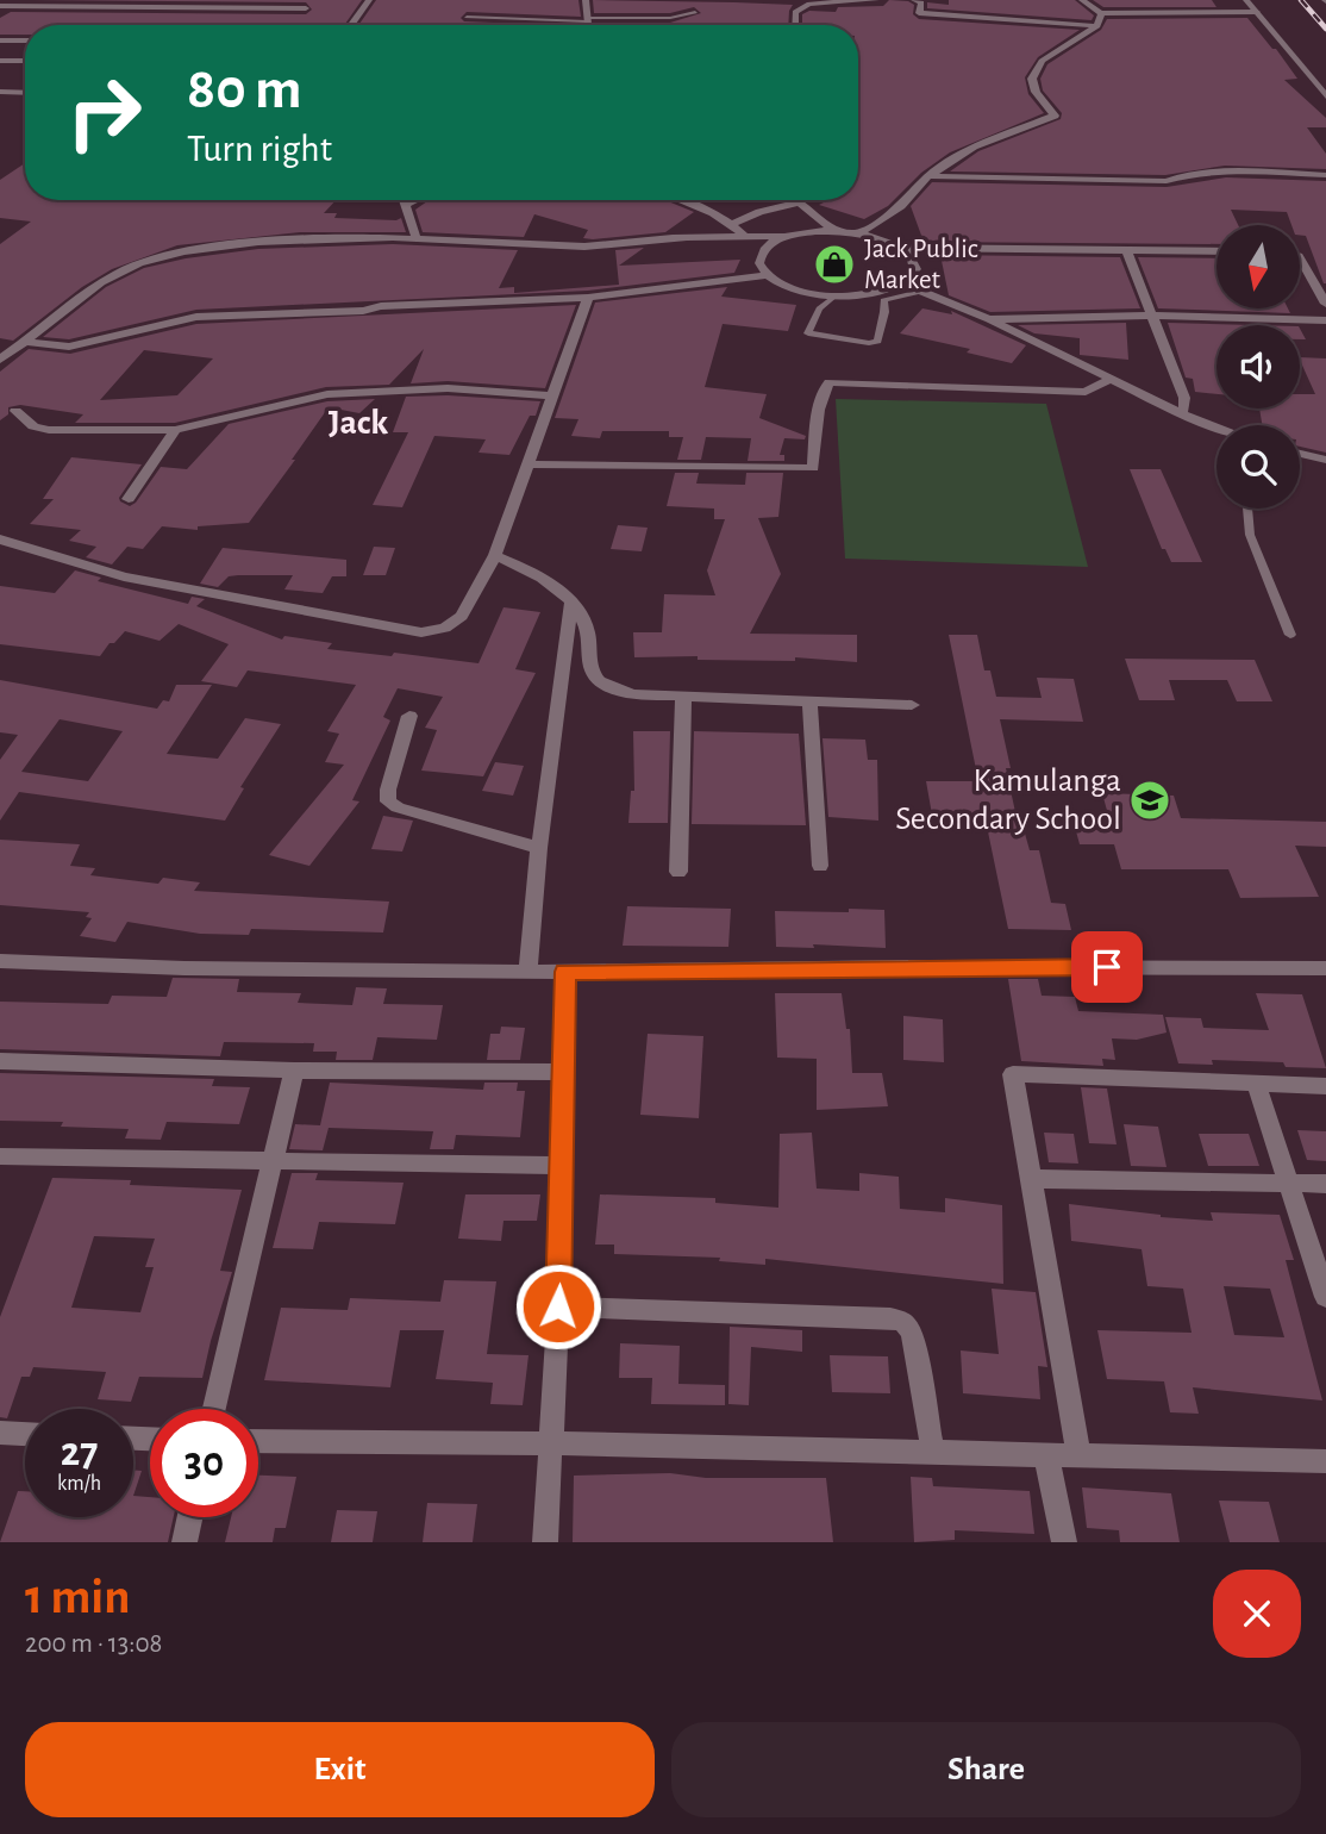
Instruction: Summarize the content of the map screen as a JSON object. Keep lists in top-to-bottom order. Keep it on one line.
{"districts":["Jack"],"places":{"shop":["Jack Public Market"],"school or university":["Kamulanga Secondary School"]},"north":"bottom","page":{"turn":["80 m","Turn right"],"speed":"27 km/h","limit":"30","heading":["1 min","200 m · 13:08"],"buttons":["Exit","Share"]}}
